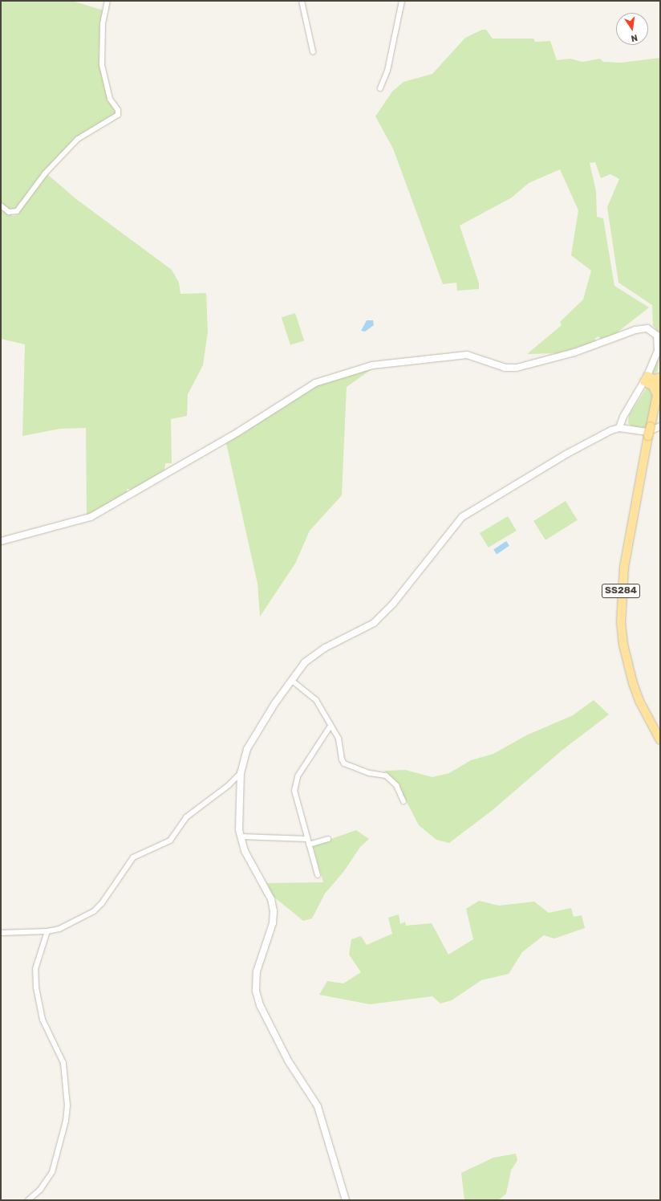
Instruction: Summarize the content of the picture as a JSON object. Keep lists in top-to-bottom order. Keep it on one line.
{"streets":{"main road":["SS284"]},"north":"bottom"}
